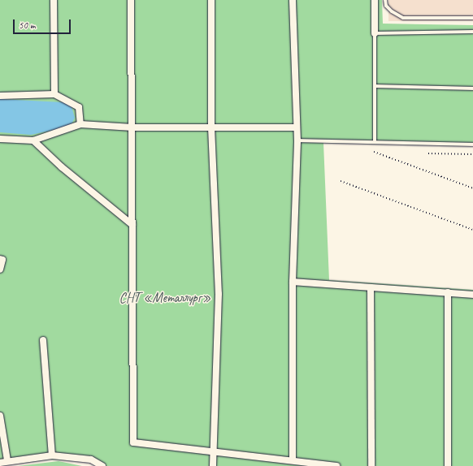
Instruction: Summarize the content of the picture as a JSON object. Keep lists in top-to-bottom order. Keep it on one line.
{"parks":["СНТ «Металлург»"],"scale_bar":"50 m"}
